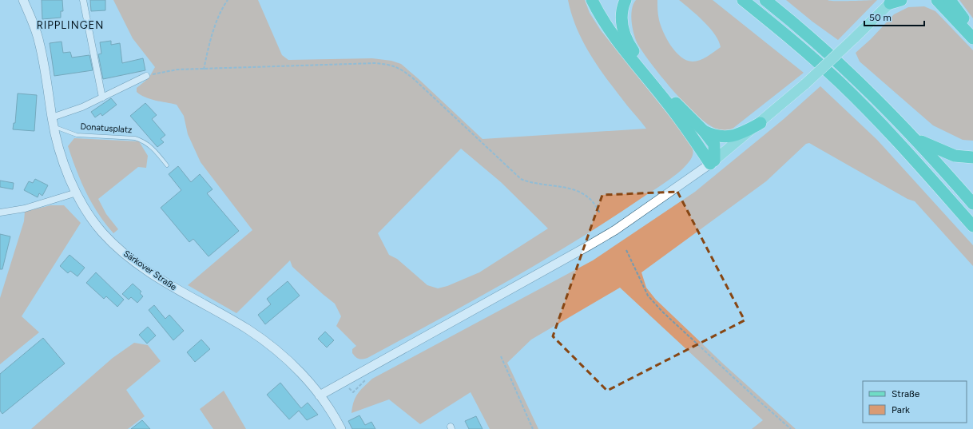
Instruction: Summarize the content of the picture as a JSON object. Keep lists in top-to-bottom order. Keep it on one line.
{"streets":{"main road":["Särkover Straße"],"street":["Donatusplatz"]},"crossings":[["Donatusplatz","Särkover Straße"]],"districts":["RIPPLINGEN"],"legend":["Straße","Park"],"scale_bar":"50 m"}
